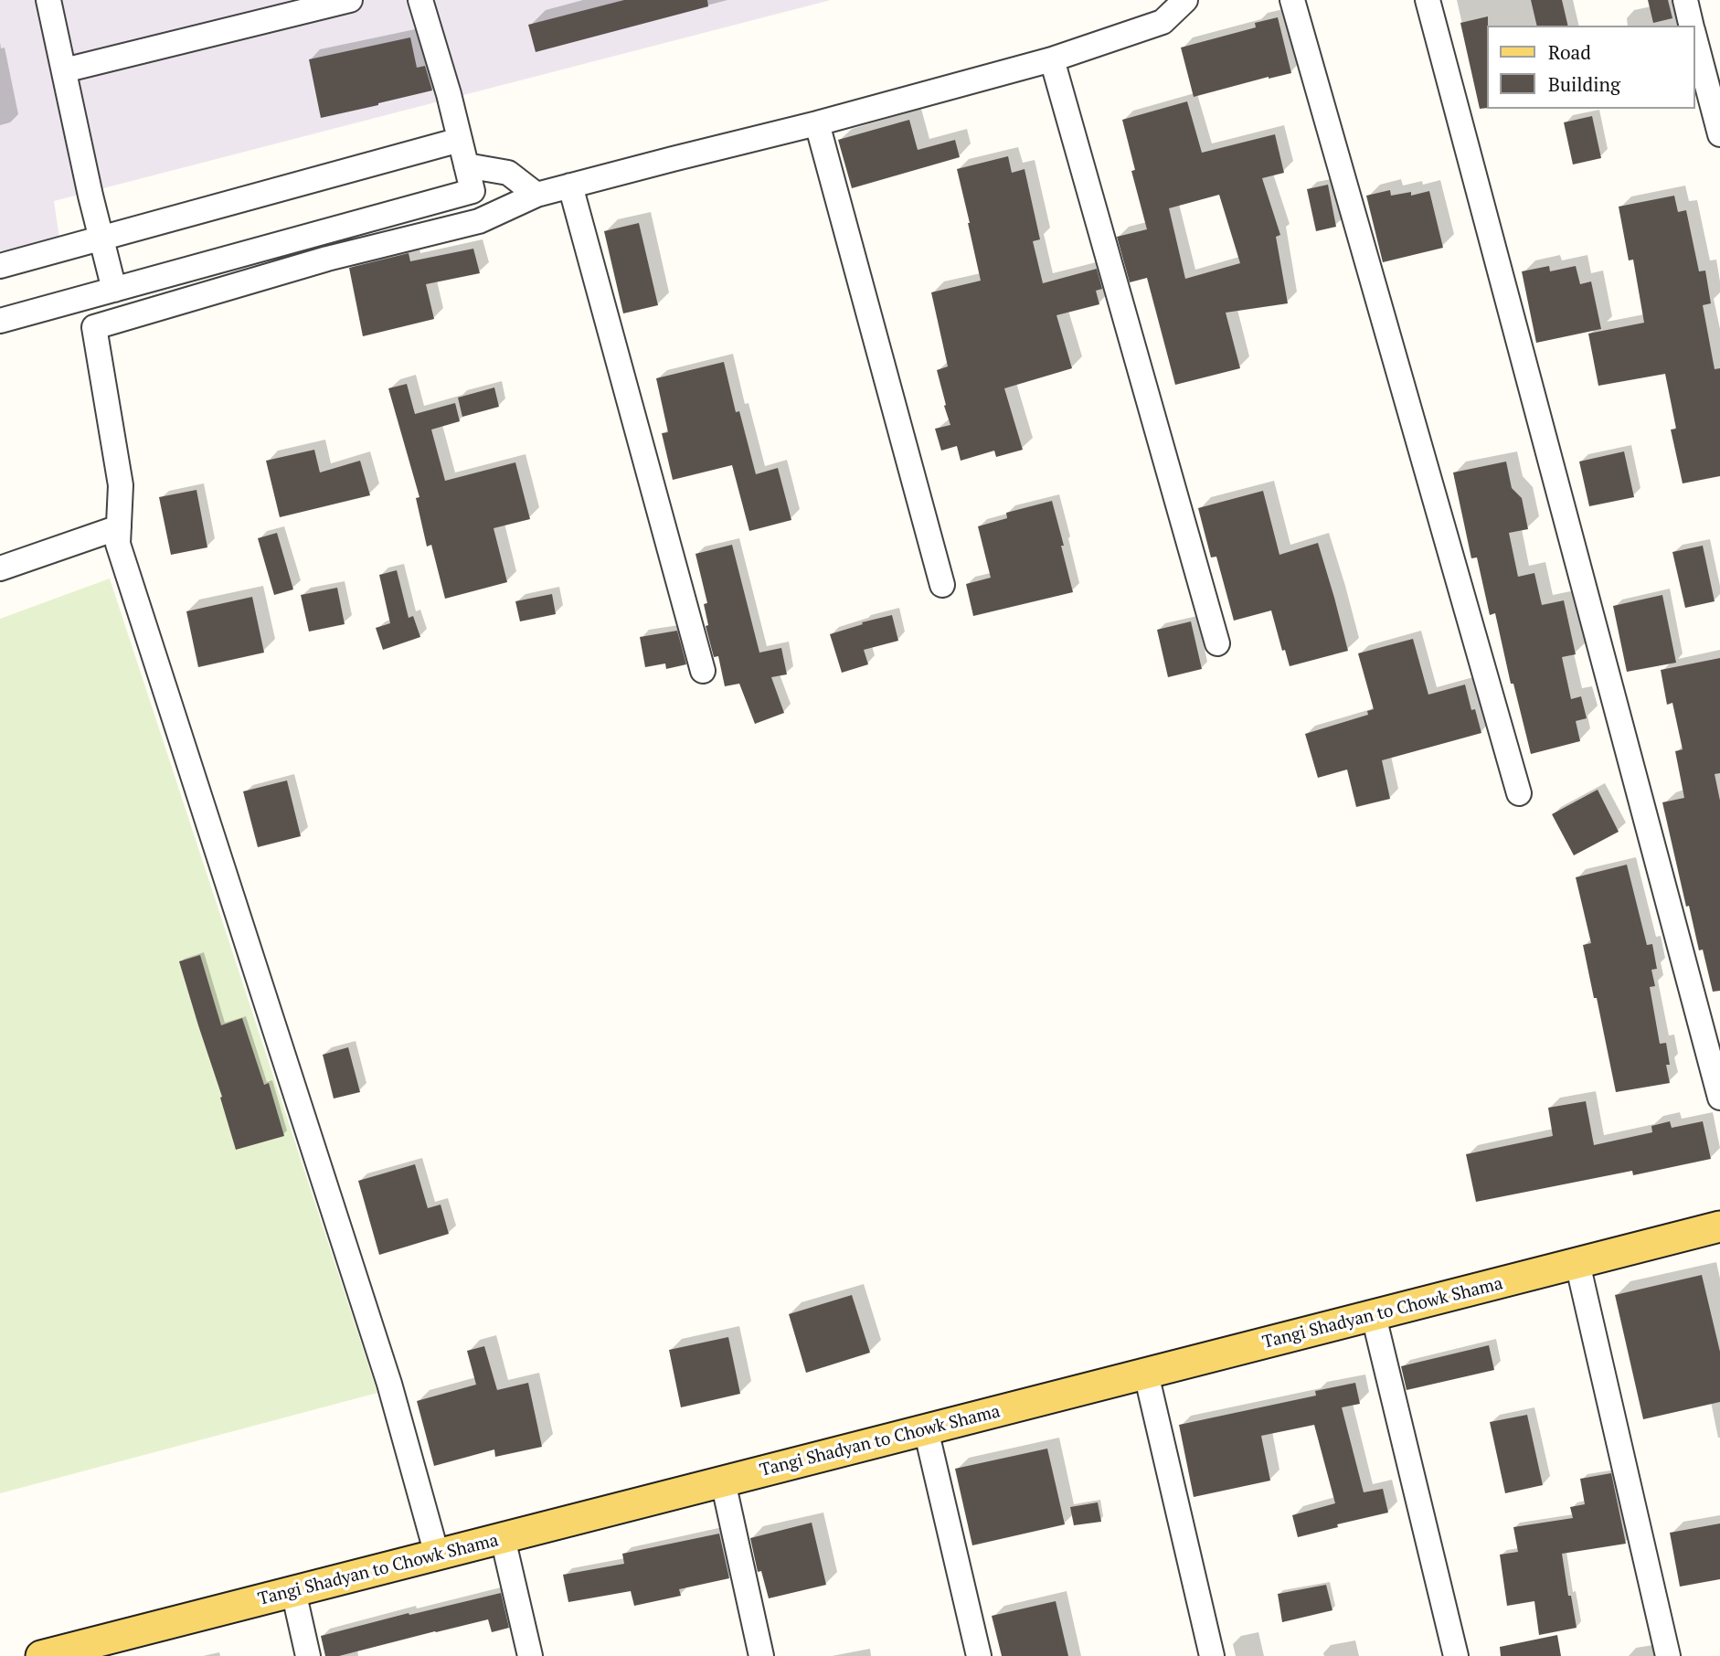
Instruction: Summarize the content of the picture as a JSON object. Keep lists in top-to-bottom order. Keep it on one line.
{"streets":{"main road":["Tangi Shadyan to Chowk Shama"]},"legend":["Road","Building"]}
